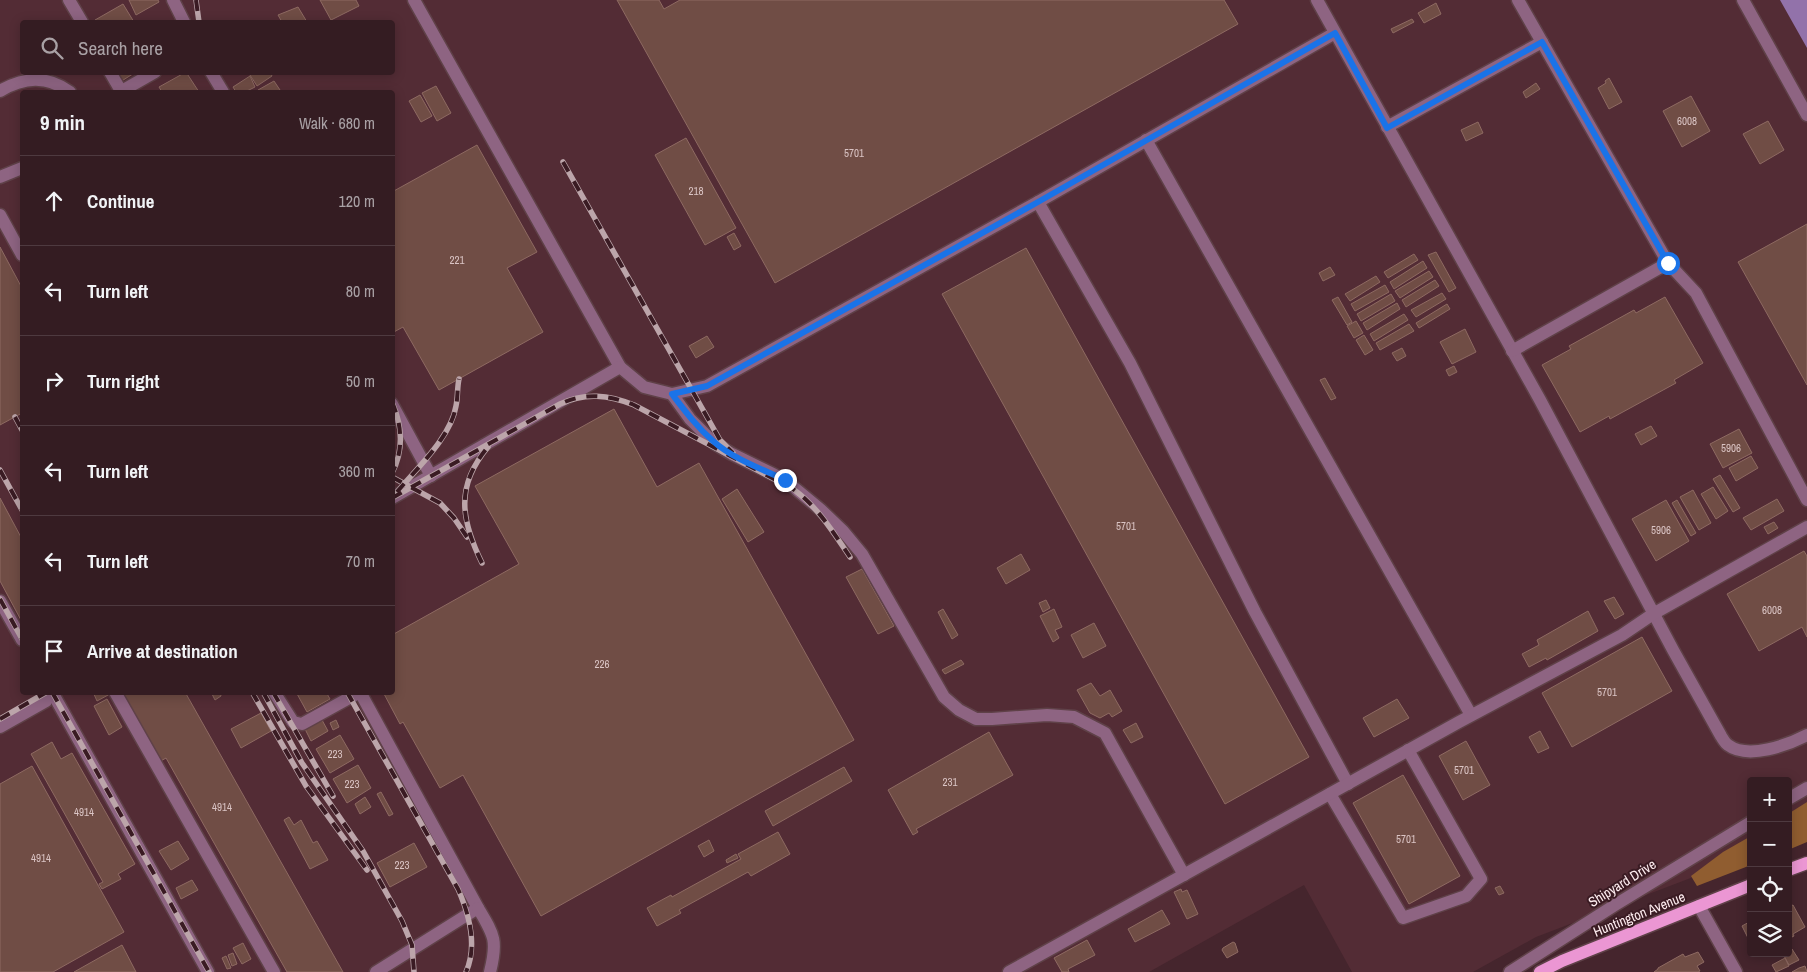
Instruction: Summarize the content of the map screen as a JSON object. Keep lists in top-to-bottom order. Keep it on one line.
{"streets":{"main road":["Huntington Avenue"],"street":["Shipyard Drive"]},"house_numbers":["6008","5701","218","221","5906","5701","5906","6008","226","5701","223","5701","231","223","4914","4914","5701","4914","223"],"page":{"search":"Search here","heading":["9 min","Walk · 680 m"],"list":[["Continue","120 m"],["Turn left","80 m"],["Turn right","50 m"],["Turn left","360 m"],["Turn left","70 m"],"Arrive at destination"],"map_buttons":["+","−"]}}
